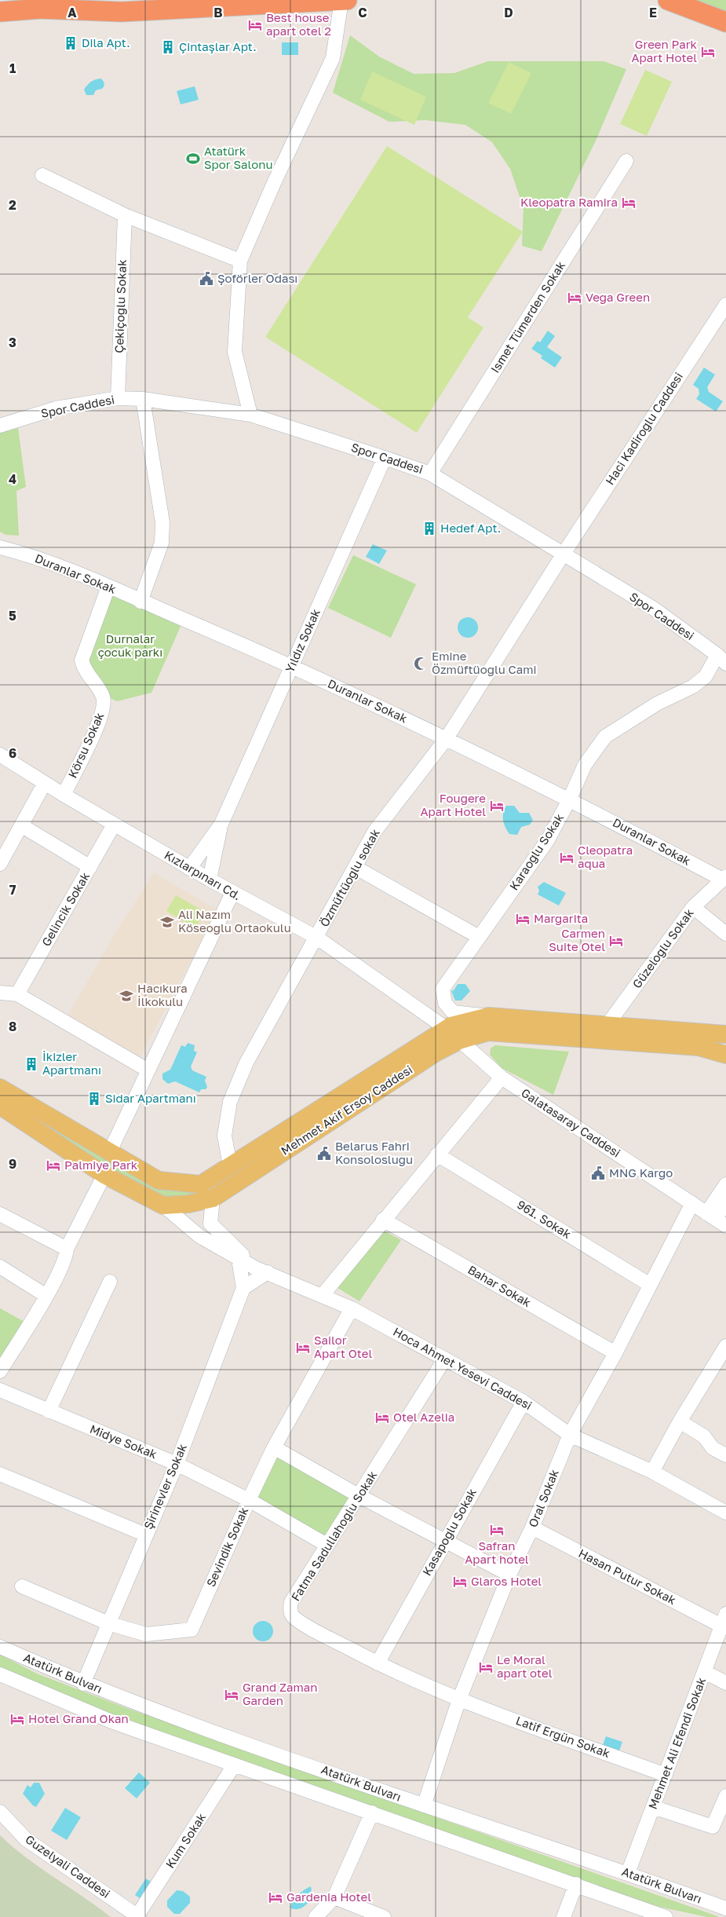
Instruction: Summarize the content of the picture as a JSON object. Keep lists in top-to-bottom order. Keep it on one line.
{"streets":{"main road":["Mehmet Akif Ersoy Caddesi"],"street":["Çekiçoğlu Sokak","Ismet Tümerden Sokak","Spor Caddesi","Haci Kadiroğlu Caddesi","Duranlar Sokak","Yıldız Sokak","Körsu Sokak","Karaoğlu Sokak","Kızlarpınarı Cd.","Özmüftüoğlu sokak","Gelincik Sokak","Güzeloğlu Sokak","Galatasaray Caddesi","961. Sokak","Bahar Sokak","Hoca Ahmet Yesevi Caddesi","Midye Sokak","Şirinevler Sokak","Oral Sokak","Kasapoğlu Sokak","Fatma Sadullahoğlu Sokak","Sevindik Sokak","Hasan Putur Sokak","Atatürk Bulvarı","Latif Ergün Sokak","Mehmet Ali Efendi Sokak","Kum Sokak","Guzelyali Caddesi"]},"crossings":[["Çekiçoğlu Sokak","Spor Caddesi"],["Ismet Tümerden Sokak","Spor Caddesi"],["Spor Caddesi","Haci Kadiroğlu Caddesi"],["Spor Caddesi","Yıldız Sokak"],["Spor Caddesi","Karaoğlu Sokak"],["Spor Caddesi","Özmüftüoğlu sokak"],["Haci Kadiroğlu Caddesi","Özmüftüoğlu sokak"],["Duranlar Sokak","Yıldız Sokak"],["Duranlar Sokak","Körsu Sokak"],["Duranlar Sokak","Karaoğlu Sokak"],["Duranlar Sokak","Özmüftüoğlu sokak"],["Duranlar Sokak","Güzeloğlu Sokak"],["Körsu Sokak","Kızlarpınarı Cd."],["Karaoğlu Sokak","Mehmet Akif Ersoy Caddesi"],["Kızlarpınarı Cd.","Özmüftüoğlu sokak"],["Kızlarpınarı Cd.","Gelincik Sokak"],["Kızlarpınarı Cd.","Mehmet Akif Ersoy Caddesi"],["Kızlarpınarı Cd.","Galatasaray Caddesi"],["Özmüftüoğlu sokak","Mehmet Akif Ersoy Caddesi"],["Güzeloğlu Sokak","Mehmet Akif Ersoy Caddesi"],["Mehmet Akif Ersoy Caddesi","Galatasaray Caddesi"],["Mehmet Akif Ersoy Caddesi","Hoca Ahmet Yesevi Caddesi"],["Galatasaray Caddesi","Oral Sokak"],["961. Sokak","Oral Sokak"],["Bahar Sokak","Oral Sokak"],["Hoca Ahmet Yesevi Caddesi","Şirinevler Sokak"],["Hoca Ahmet Yesevi Caddesi","Oral Sokak"],["Hoca Ahmet Yesevi Caddesi","Kasapoğlu Sokak"],["Hoca Ahmet Yesevi Caddesi","Fatma Sadullahoğlu Sokak"],["Hoca Ahmet Yesevi Caddesi","Sevindik Sokak"],["Midye Sokak","Şirinevler Sokak"],["Midye Sokak","Fatma Sadullahoğlu Sokak"],["Midye Sokak","Sevindik Sokak"],["Şirinevler Sokak","Sevindik Sokak"],["Şirinevler Sokak","Atatürk Bulvarı"],["Oral Sokak","Fatma Sadullahoğlu Sokak"],["Oral Sokak","Hasan Putur Sokak"],["Oral Sokak","Atatürk Bulvarı"],["Oral Sokak","Latif Ergün Sokak"],["Kasapoğlu Sokak","Fatma Sadullahoğlu Sokak"],["Fatma Sadullahoğlu Sokak","Latif Ergün Sokak"],["Hasan Putur Sokak","Mehmet Ali Efendi Sokak"],["Atatürk Bulvarı","Mehmet Ali Efendi Sokak"],["Atatürk Bulvarı","Kum Sokak"],["Latif Ergün Sokak","Mehmet Ali Efendi Sokak"],["Kum Sokak","Guzelyali Caddesi"]],"parks":["Durnalar çocuk parkı"],"places":{"hotel":["Best house apart otel 2","Green Park Apart Hotel","Kleopatra Ramira","Vega Green","Fougere Apart Hotel","Cleopatra aqua","Margarita","Carmen Suite Otel","Palmiye Park","Sailor Apart Otel","Otel Azelia","Safran Apart hotel","Glaros Hotel","Le Moral apart otel","Grand Zaman Garden","Hotel Grand Okan","Gardenia Hotel"],"building":["Dila Apt.","Çintaşlar Apt.","Hedef Apt.","İkizler Apartmanı","Sidar Apartmanı"],"sports":["Atatürk Spor Salonu"],"public building":["Şoförler Odası","Belarus Fahri Konsolosluğu","MNG Kargo"],"mosque":["Emine Özmüftüoğlu Cami"],"school or university":["Ali Nazım Köseoğlu Ortaokulu","Hacıkura İlkokulu"]},"grid":{"columns":["A","B","C","D","E"],"rows":["1","2","3","4","5","6","7","8","9"]}}
